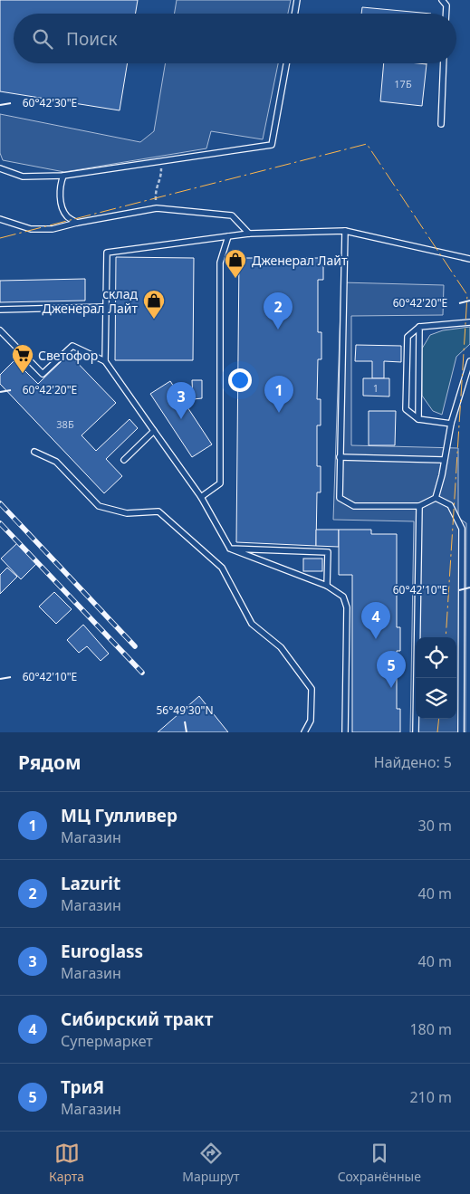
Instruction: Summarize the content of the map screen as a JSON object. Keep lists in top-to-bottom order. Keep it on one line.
{"places":{"shop":["Дженерал Лайт","склад Дженерал Лайт"],"supermarket":["Светофор"]},"house_numbers":["17Б","1","38Б"],"page":{"search":"Поиск","pins":["2","1","3","4","5"],"heading":["Рядом","Найдено: 5"],"list":[{"mark":"1","name":"МЦ Гулливер","note":"Магазин","value":"30 m"},{"mark":"2","name":"Lazurit","note":"Магазин","value":"40 m"},{"mark":"3","name":"Euroglass","note":"Магазин","value":"40 m"},{"mark":"4","name":"Сибирский тракт","note":"Супермаркет","value":"180 m"},{"mark":"5","name":"ТриЯ","note":"Магазин","value":"210 m"}],"nav":["Карта","Маршрут","Сохранённые"]},"coordinates":["60°42'30\"E","60°42'20\"E","60°42'10\"E","56°49'30\"N"]}
